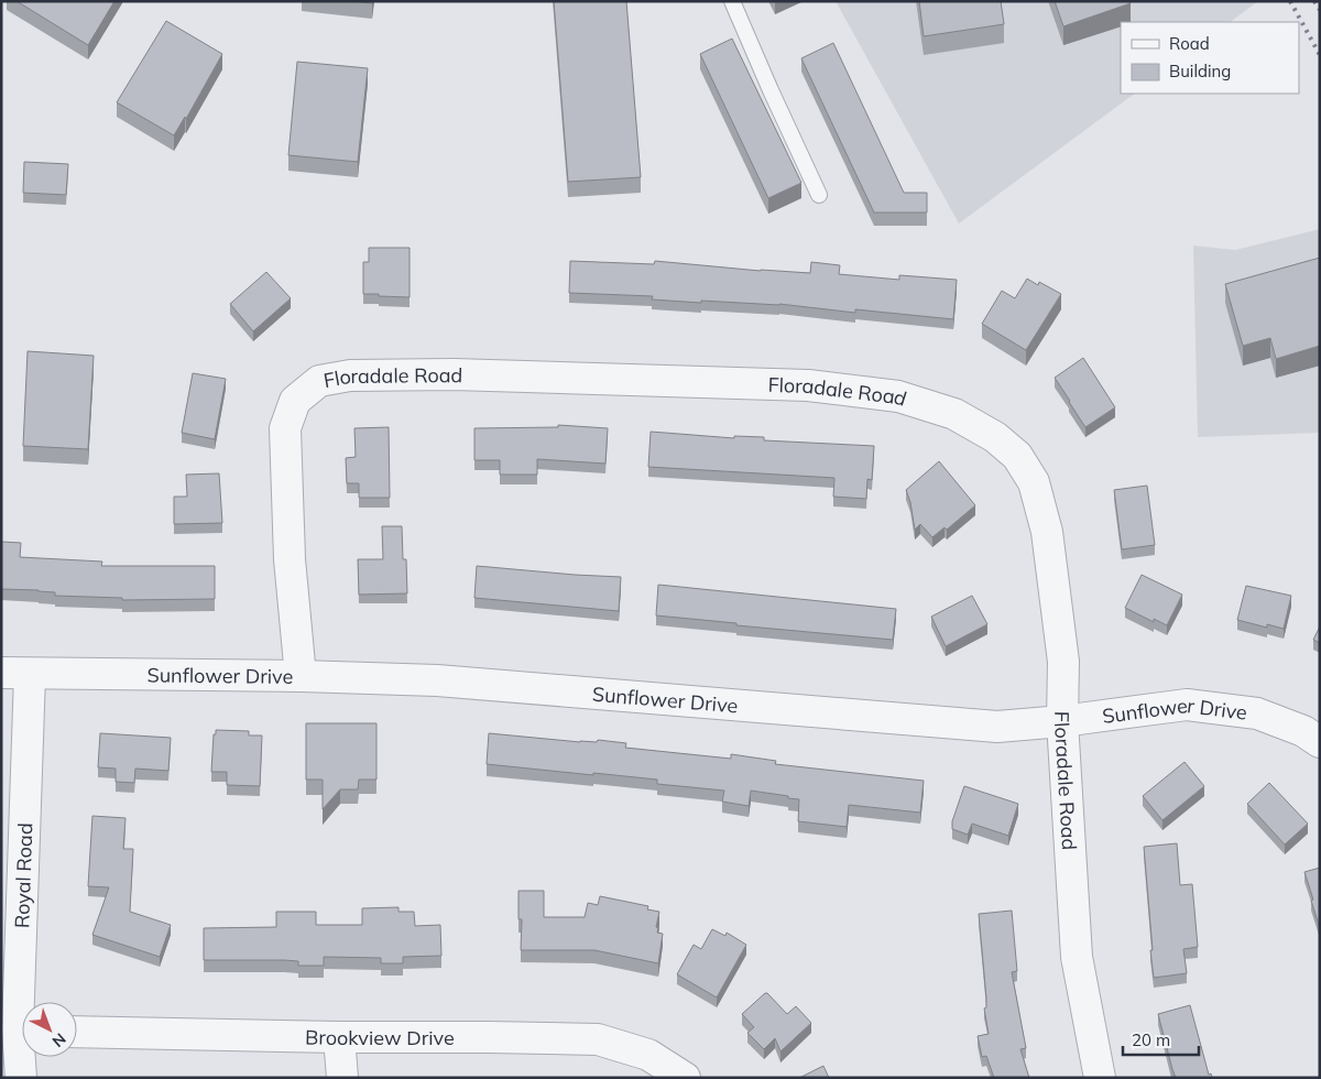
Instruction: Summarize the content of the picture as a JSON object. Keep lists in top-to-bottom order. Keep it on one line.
{"streets":{"street":["Floradale Road","Sunflower Drive","Royal Road","Brookview Drive"]},"crossings":[["Floradale Road","Sunflower Drive"],["Sunflower Drive","Royal Road"]],"legend":["Road","Building"],"scale_bar":"20 m","north":"bottom right"}
